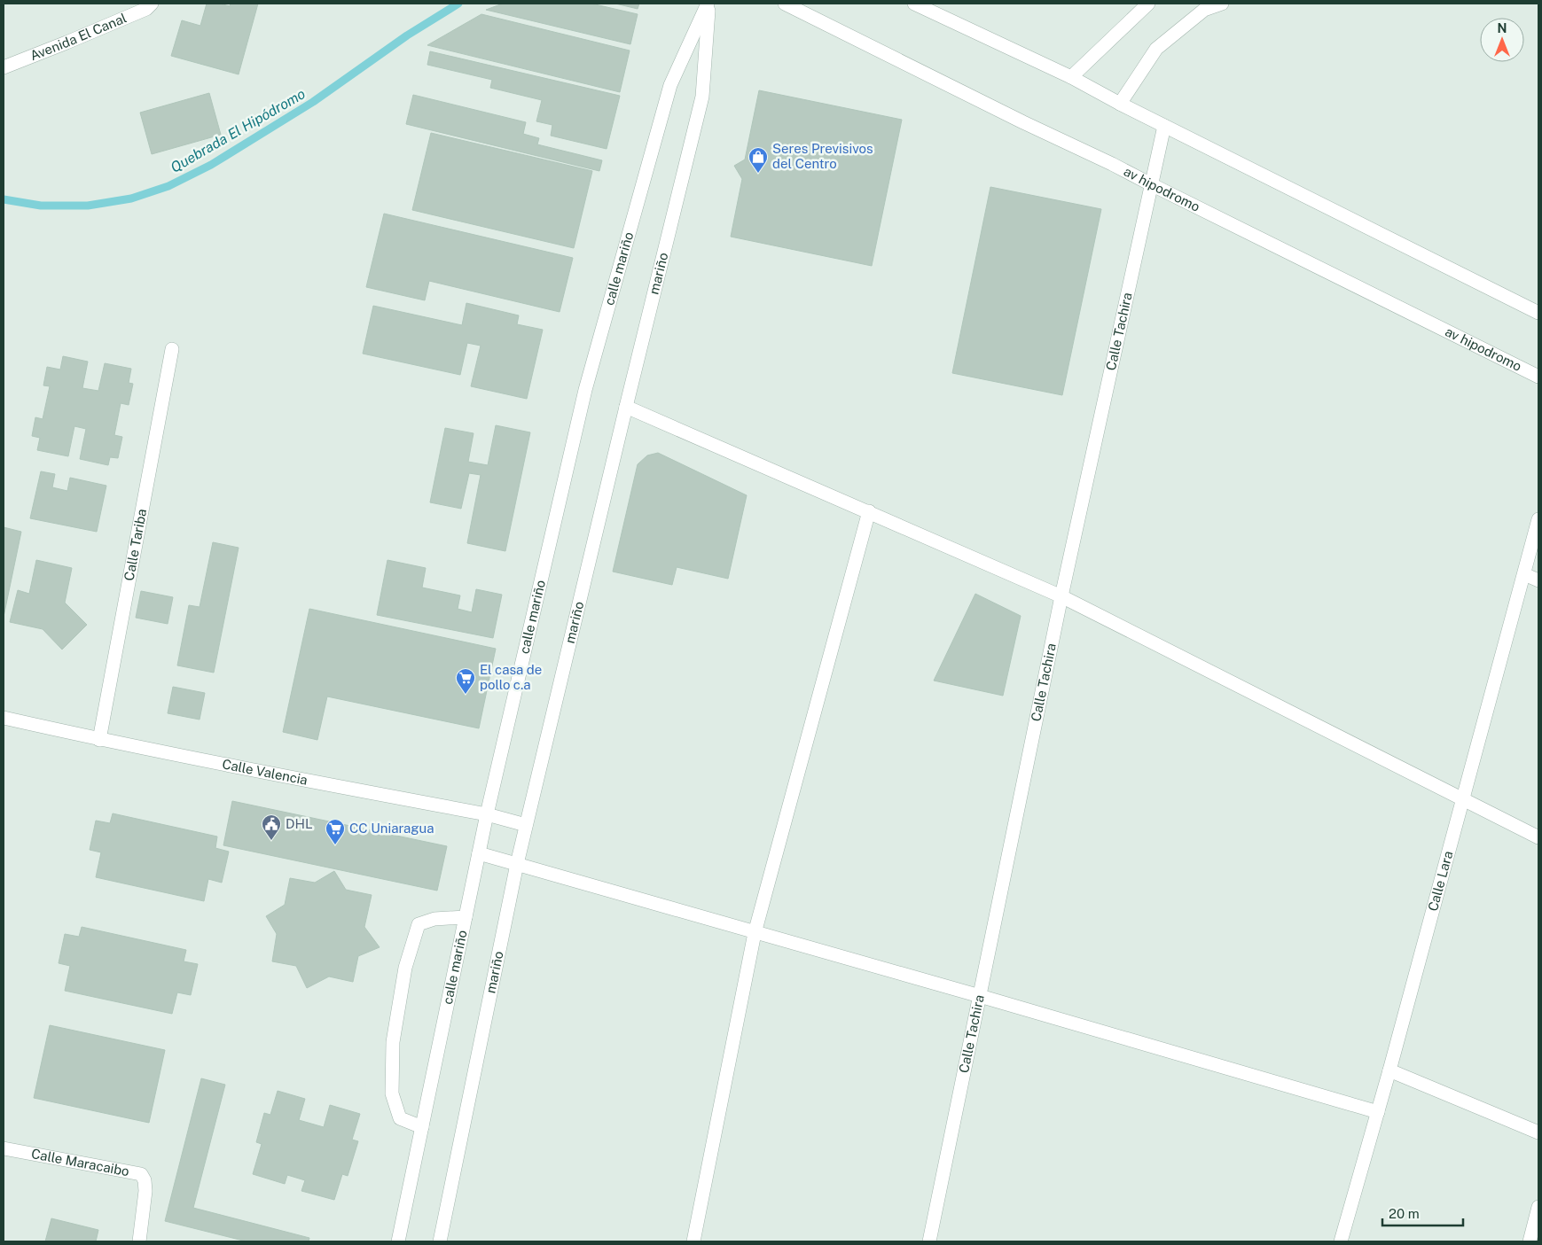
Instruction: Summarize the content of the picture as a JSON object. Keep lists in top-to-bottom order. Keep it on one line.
{"streets":{"street":["Avenida El Canal","av hipodromo","calle mariño","mariño","Calle Tachira","Calle Tariba","Calle Valencia","Calle Lara","Calle Maracaibo"]},"crossings":[["av hipodromo","Calle Tachira"],["calle mariño","mariño"],["calle mariño","Calle Valencia"],["mariño","Calle Valencia"],["Calle Tariba","Calle Valencia"]],"water":["Quebrada El Hipódromo"],"places":{"shop":["Seres Previsivos del Centro"],"supermarket":["El casa de pollo c.a","CC Uniaragua"],"public building":["DHL"]},"scale_bar":"20 m","north":"top"}
